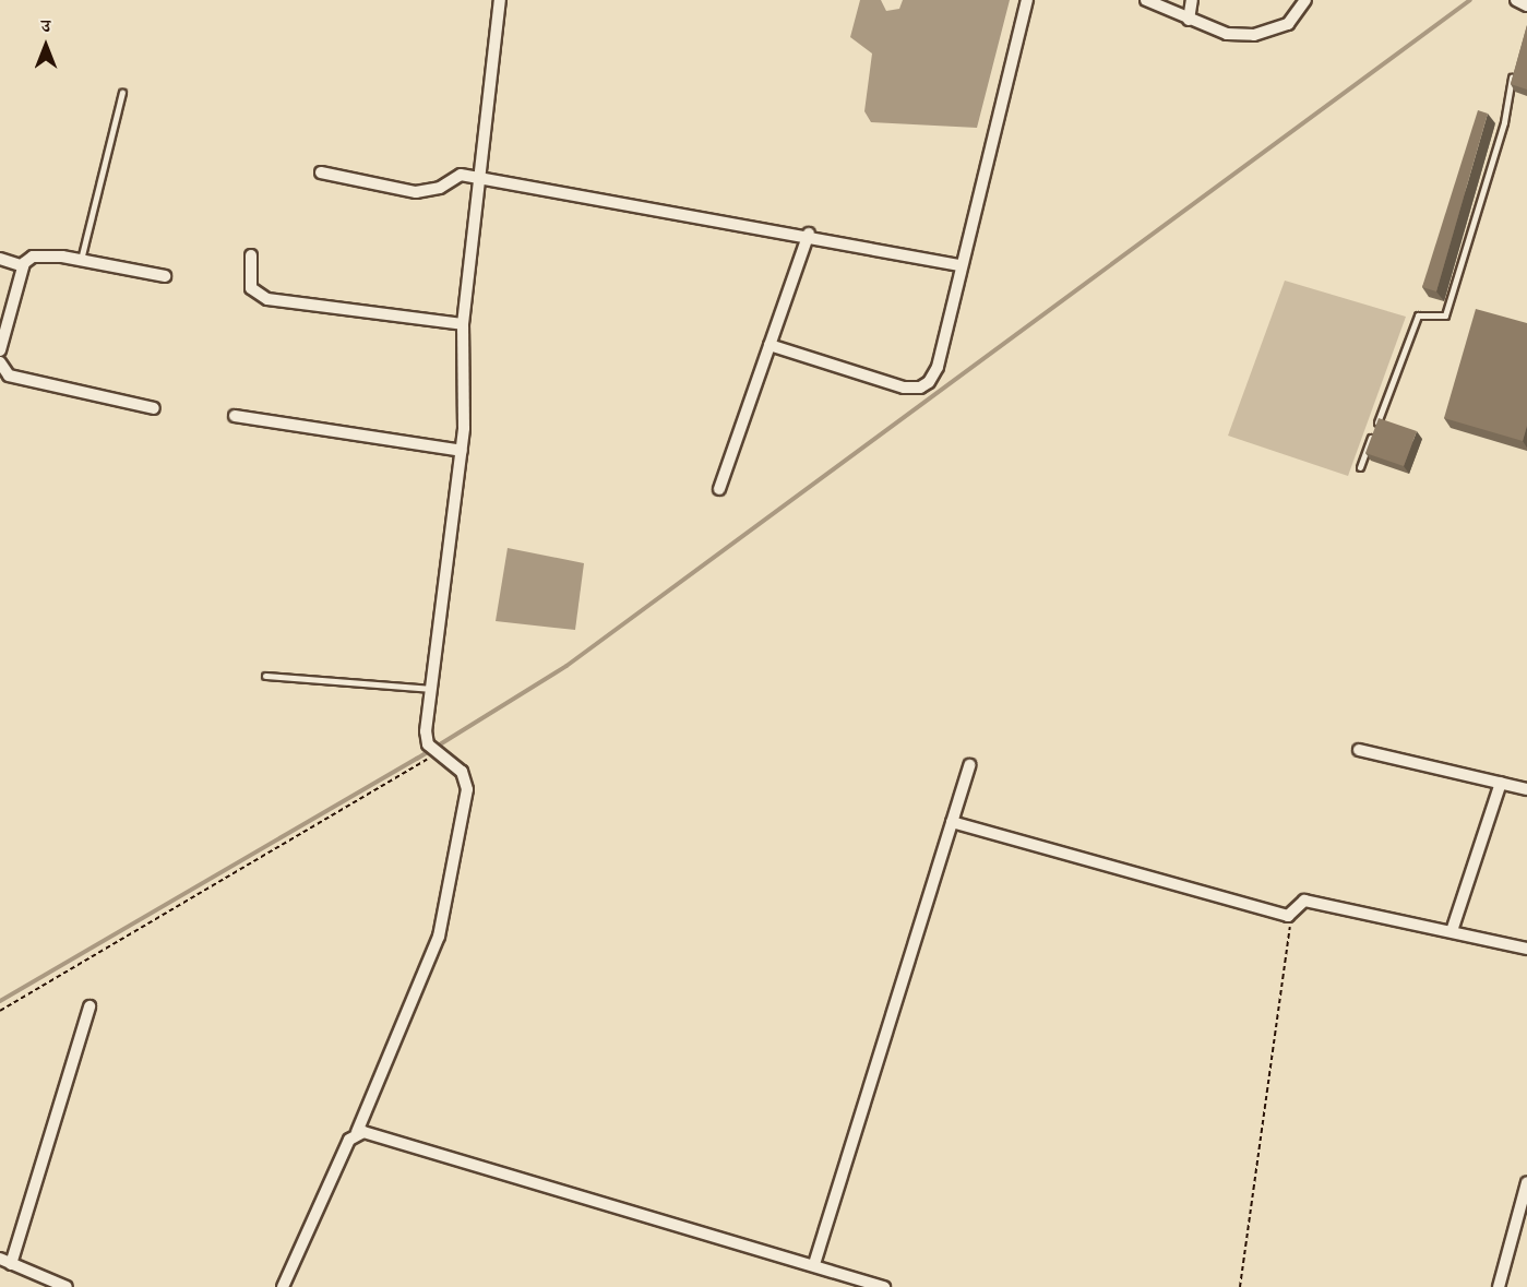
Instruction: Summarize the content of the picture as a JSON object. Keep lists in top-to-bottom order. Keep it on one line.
{"north":"top"}
